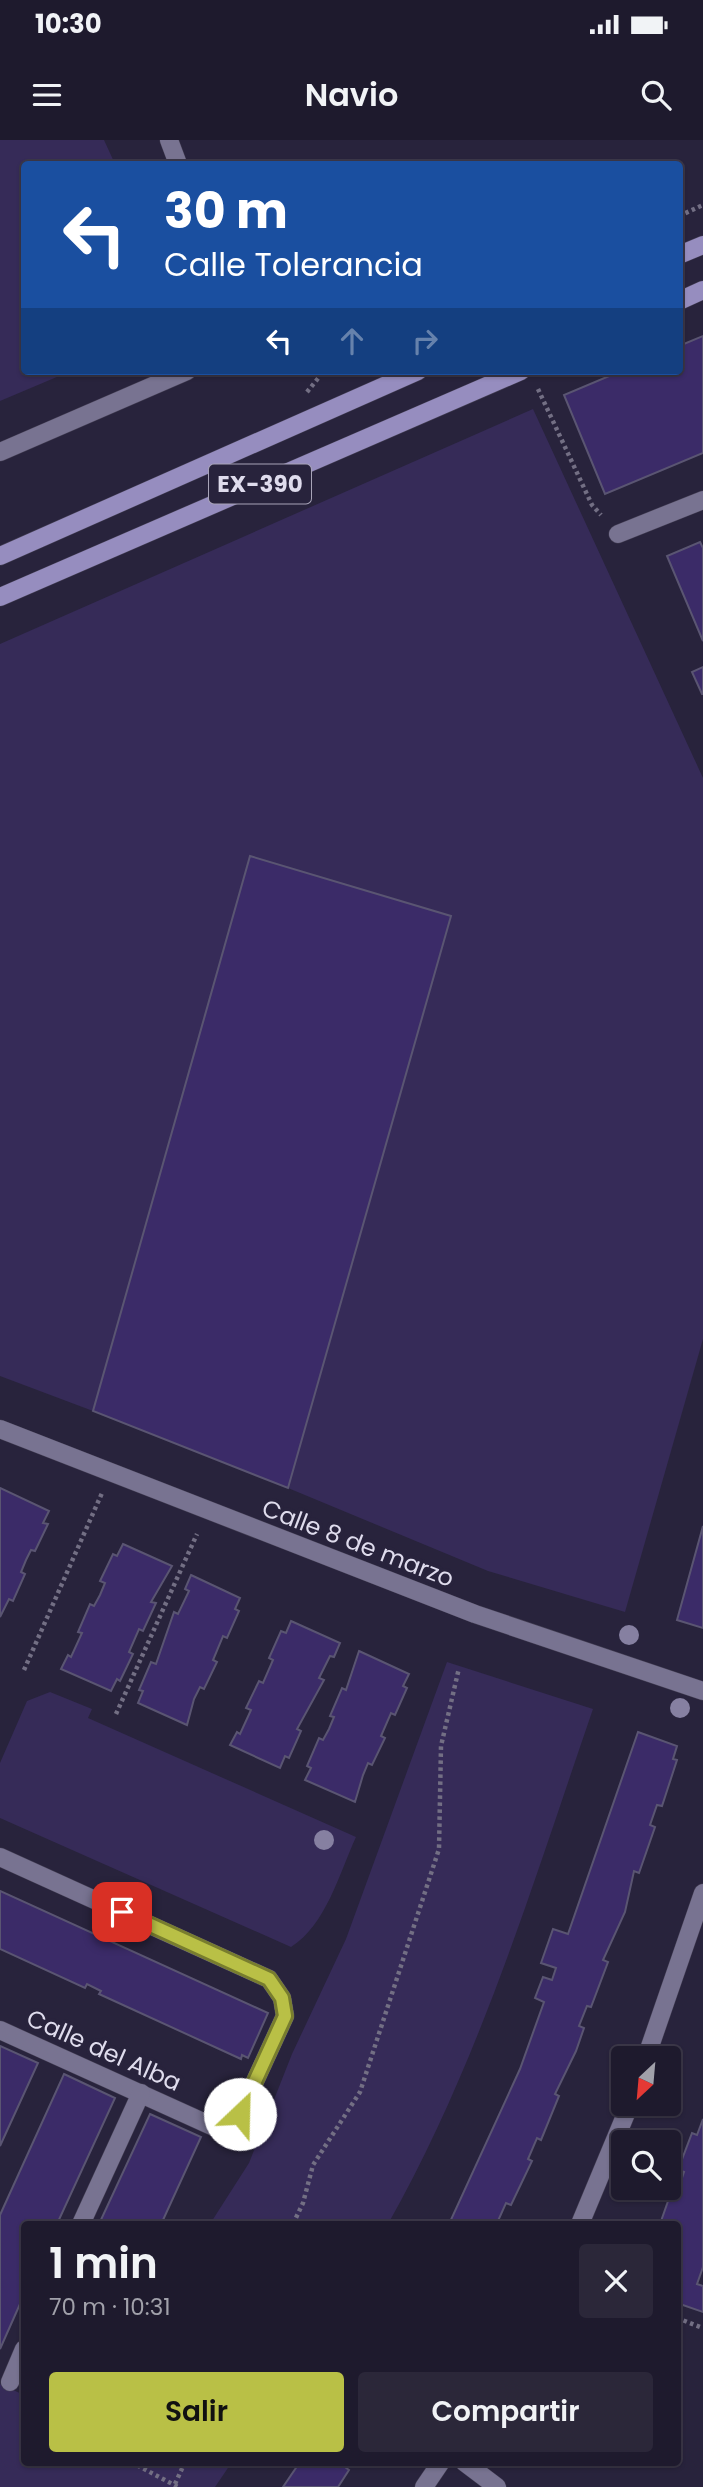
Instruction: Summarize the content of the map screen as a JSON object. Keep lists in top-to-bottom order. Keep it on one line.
{"streets":{"main road":["EX-390"],"street":["Calle 8 de marzo","Calle del Alba"]},"north":"bottom left","page":{"status":"10:30","header":"Navio","turn":["30 m","Calle Tolerancia"],"heading":["1 min","70 m · 10:31"],"buttons":["Salir","Compartir"]}}
